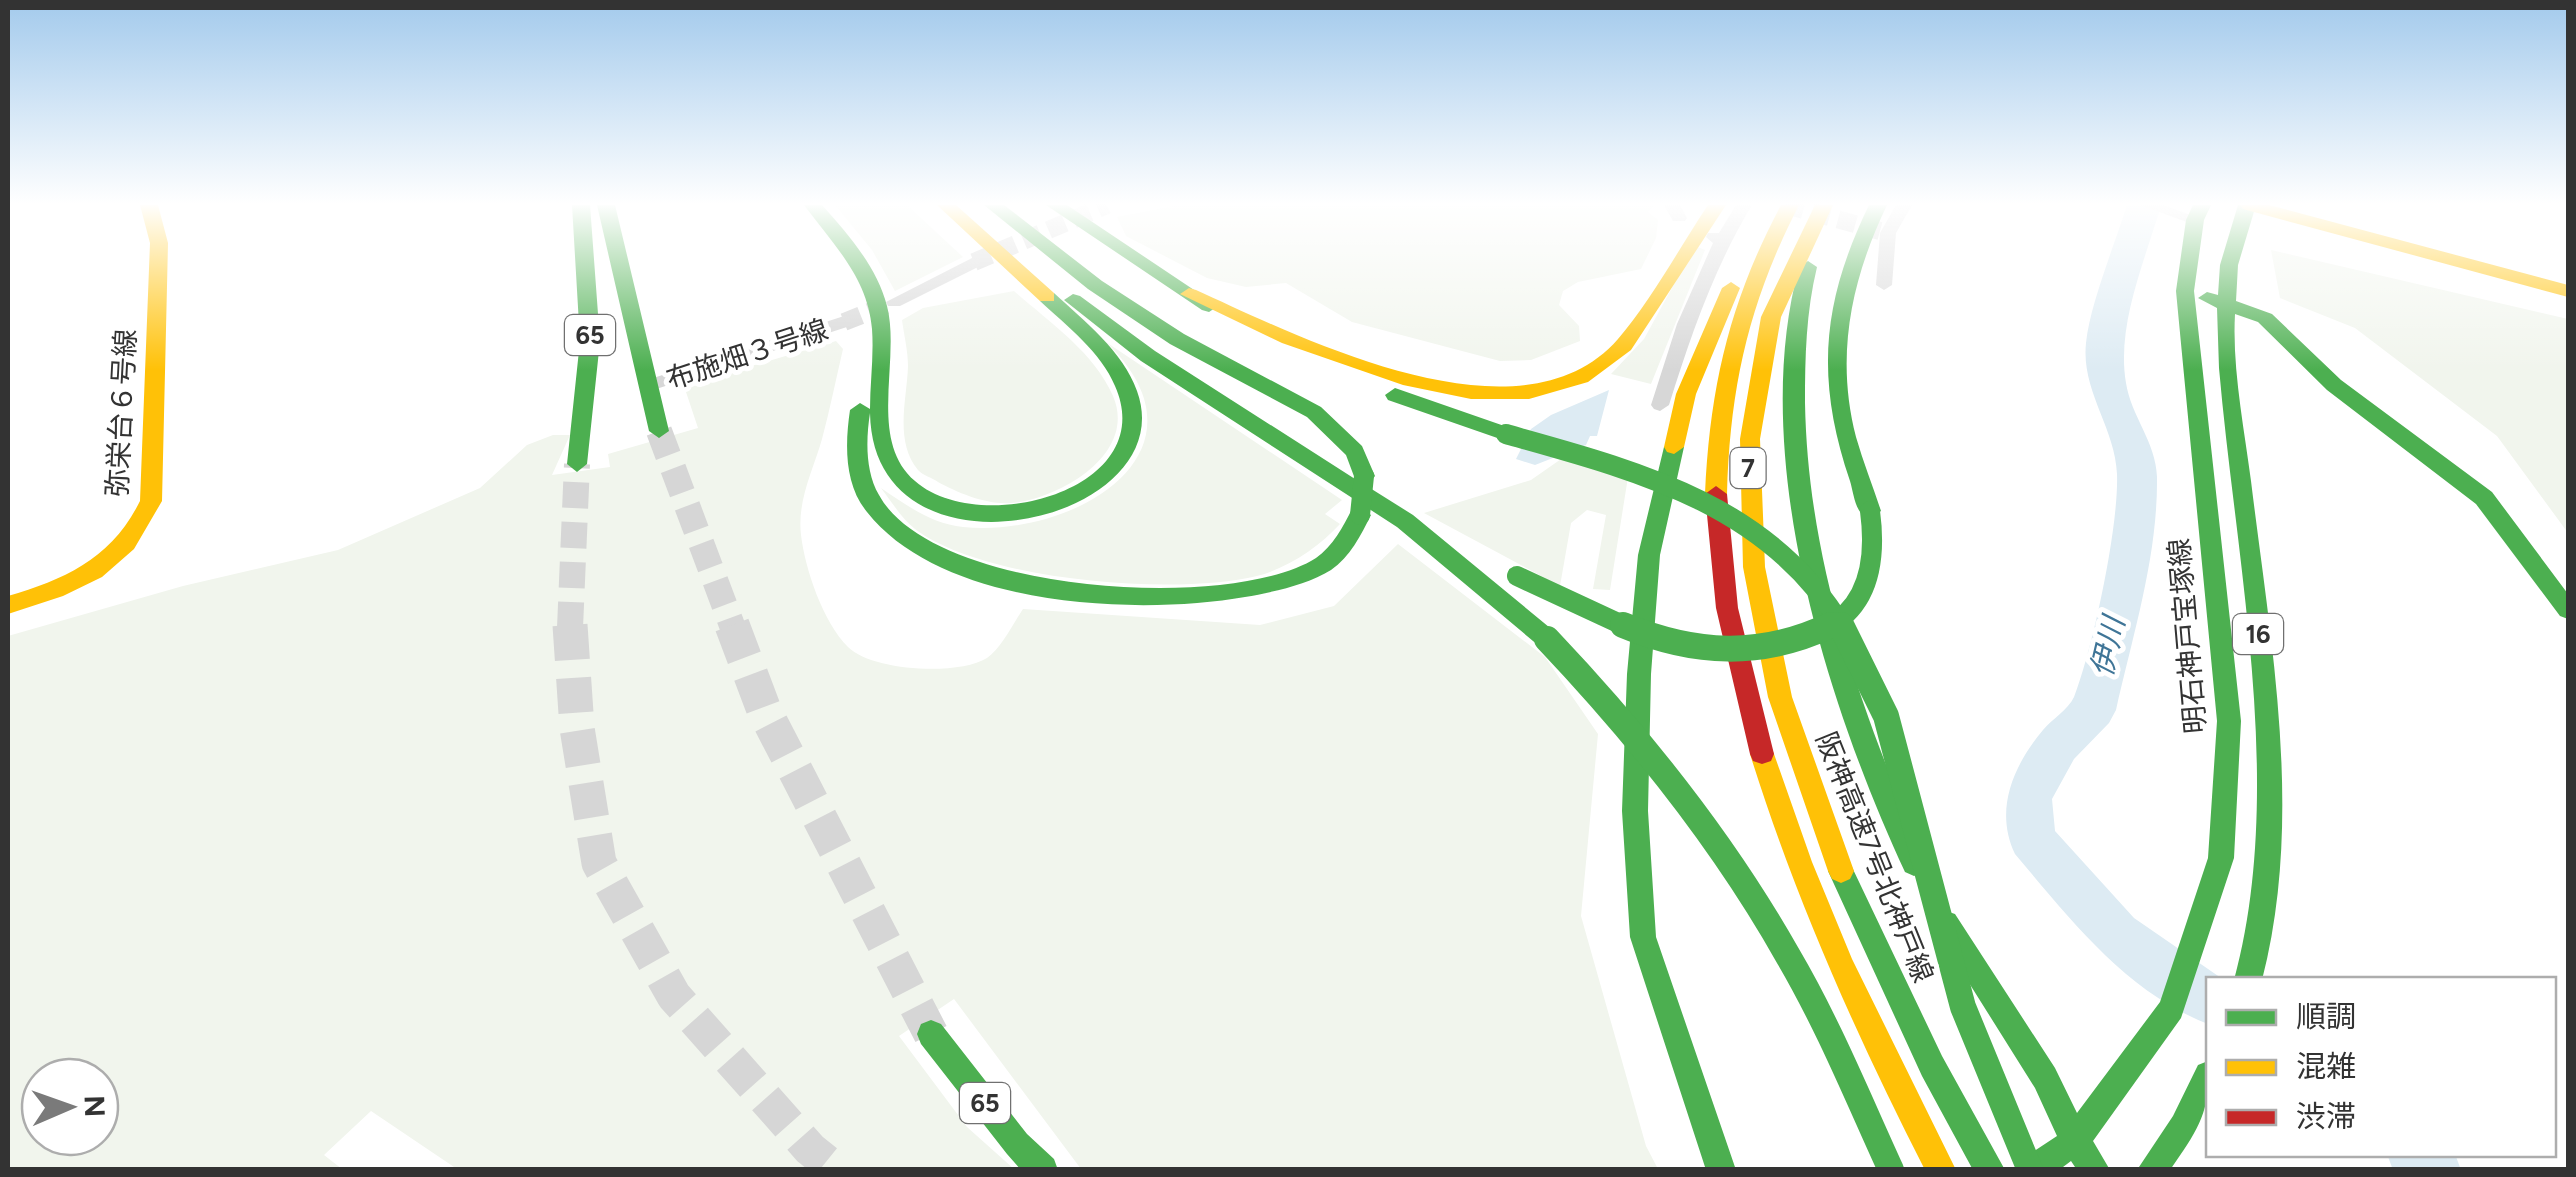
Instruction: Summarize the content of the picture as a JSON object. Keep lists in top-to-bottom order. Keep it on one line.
{"streets":{"main road":["65","弥栄台６号線","7","16","明石神戸宝塚線","阪神高速7号北神戸線"],"street":["布施畑３号線"]},"crossings":[["65","布施畑３号線"]],"water":["伊川"],"legend":["順調","混雑","渋滞"],"north":"right"}
